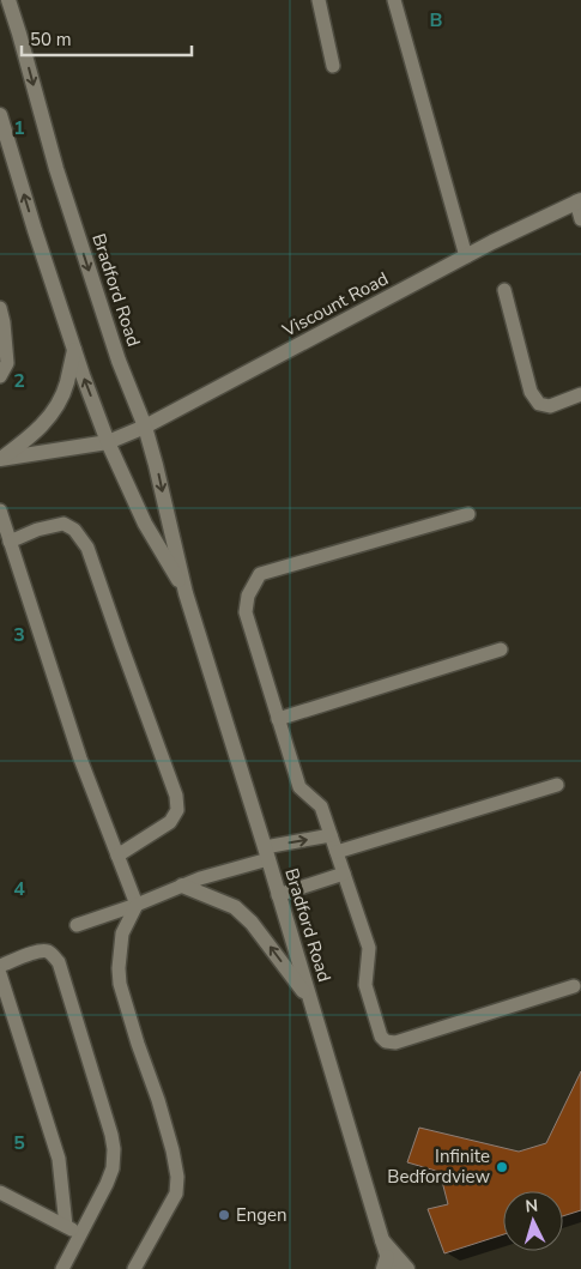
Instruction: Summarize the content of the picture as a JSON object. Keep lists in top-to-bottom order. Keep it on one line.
{"streets":{"street":["Bradford Road","Viscount Road"]},"crossings":[["Bradford Road","Viscount Road"]],"places":["Infinite Bedfordview","Engen"],"scale_bar":"50 m","north":"top","grid":{"columns":["B"],"rows":["1","2","3","4","5"]}}
